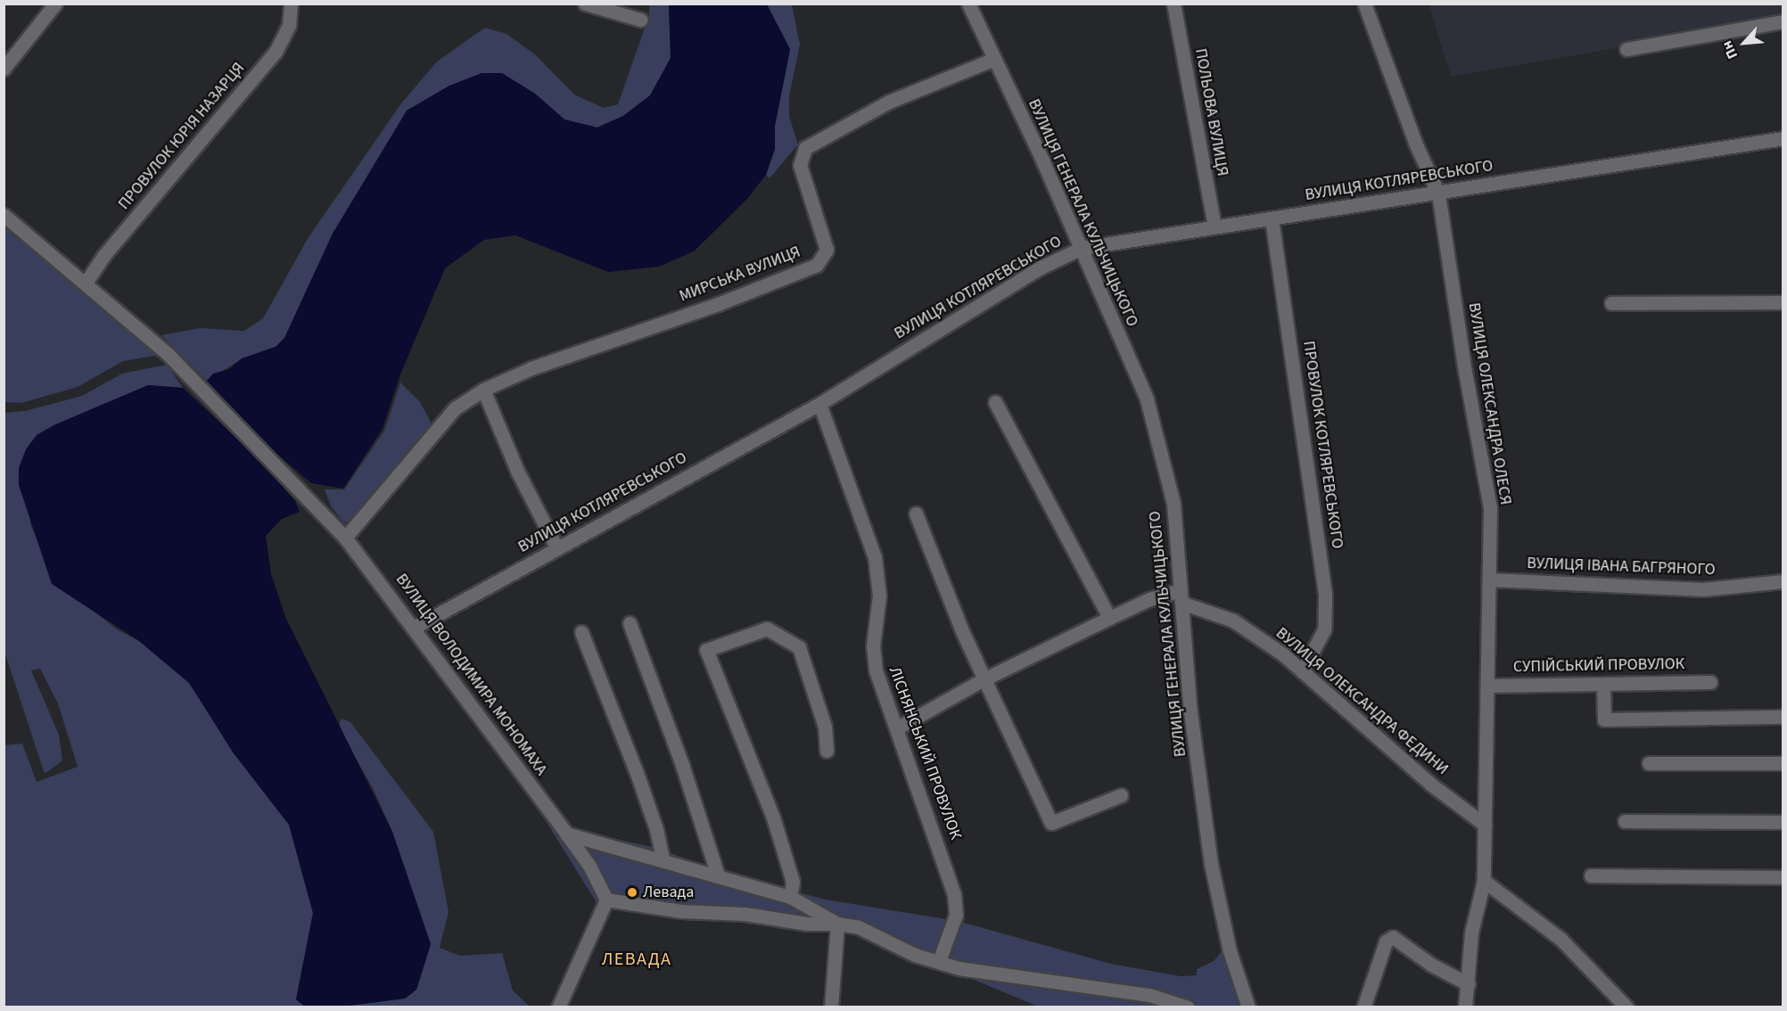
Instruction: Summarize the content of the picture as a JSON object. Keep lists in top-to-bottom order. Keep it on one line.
{"streets":{"street":["ПОЛЬОВА ВУЛИЦЯ","ПРОВУЛОК ЮРІЯ НАЗАРЦЯ","ВУЛИЦЯ КОТЛЯРЕВСЬКОГО","ВУЛИЦЯ ГЕНЕРАЛА КУЛЬЧИЦЬКОГО","МИРСЬКА ВУЛИЦЯ","ВУЛИЦЯ ОЛЕКСАНДРА ОЛЕСЯ","ПРОВУЛОК КОТЛЯРЕВСЬКОГО","ВУЛИЦЯ ІВАНА БАГРЯНОГО","СУПІЙСЬКИЙ ПРОВУЛОК","ВУЛИЦЯ ВОЛОДИМИРА МОНОМАХА","ВУЛИЦЯ ОЛЕКСАНДРА ФЕДИНИ","ЛІСНЯНСЬКИЙ ПРОВУЛОК"]},"crossings":[["ПОЛЬОВА ВУЛИЦЯ","ВУЛИЦЯ КОТЛЯРЕВСЬКОГО"],["ПРОВУЛОК ЮРІЯ НАЗАРЦЯ","ВУЛИЦЯ ВОЛОДИМИРА МОНОМАХА"],["ВУЛИЦЯ КОТЛЯРЕВСЬКОГО","ВУЛИЦЯ ГЕНЕРАЛА КУЛЬЧИЦЬКОГО"],["ВУЛИЦЯ КОТЛЯРЕВСЬКОГО","ВУЛИЦЯ ОЛЕКСАНДРА ОЛЕСЯ"],["ВУЛИЦЯ КОТЛЯРЕВСЬКОГО","ПРОВУЛОК КОТЛЯРЕВСЬКОГО"],["ВУЛИЦЯ КОТЛЯРЕВСЬКОГО","ВУЛИЦЯ ВОЛОДИМИРА МОНОМАХА"],["ВУЛИЦЯ КОТЛЯРЕВСЬКОГО","ЛІСНЯНСЬКИЙ ПРОВУЛОК"],["ВУЛИЦЯ ГЕНЕРАЛА КУЛЬЧИЦЬКОГО","МИРСЬКА ВУЛИЦЯ"],["ВУЛИЦЯ ГЕНЕРАЛА КУЛЬЧИЦЬКОГО","ВУЛИЦЯ ОЛЕКСАНДРА ФЕДИНИ"],["МИРСЬКА ВУЛИЦЯ","ВУЛИЦЯ ВОЛОДИМИРА МОНОМАХА"],["ВУЛИЦЯ ОЛЕКСАНДРА ОЛЕСЯ","ВУЛИЦЯ ІВАНА БАГРЯНОГО"],["ВУЛИЦЯ ОЛЕКСАНДРА ОЛЕСЯ","СУПІЙСЬКИЙ ПРОВУЛОК"],["ВУЛИЦЯ ОЛЕКСАНДРА ОЛЕСЯ","ВУЛИЦЯ ОЛЕКСАНДРА ФЕДИНИ"],["ПРОВУЛОК КОТЛЯРЕВСЬКОГО","ВУЛИЦЯ ОЛЕКСАНДРА ФЕДИНИ"]],"districts":["ЛЕВАДА"],"places":["Левада"],"north":"bottom left"}
